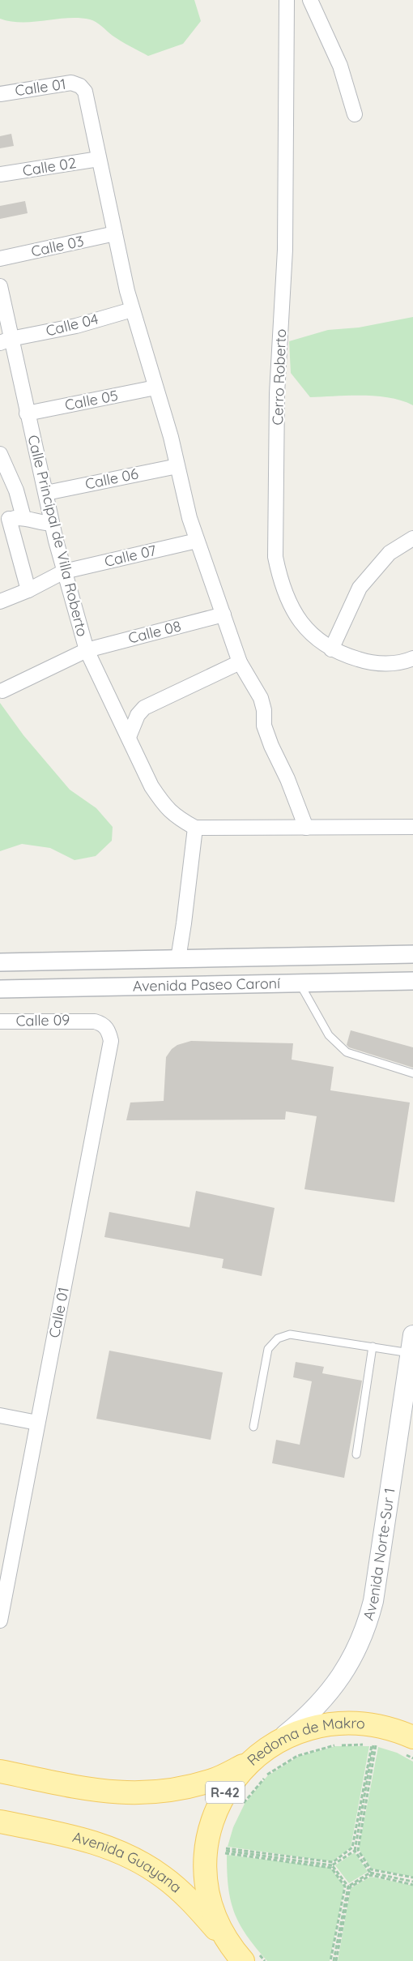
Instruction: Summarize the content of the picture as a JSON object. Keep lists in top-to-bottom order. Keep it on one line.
{"streets":{"main road":["Avenida Norte-Sur 1","Redoma de Makro","R-42","Avenida Guayana"],"street":["Calle 01","Calle 02","Calle 03","Calle 04","Cerro Roberto","Calle 05","Calle 06","Calle Principal de Villa Roberto","Calle 07","Calle 08","Avenida Paseo Caroní","Calle 09"]},"crossings":[["Calle 01","Calle 02"],["Calle 01","Calle 09"],["Calle 04","Calle Principal de Villa Roberto"],["Calle 05","Calle Principal de Villa Roberto"],["Calle 06","Calle Principal de Villa Roberto"],["Calle Principal de Villa Roberto","Calle 07"],["Calle Principal de Villa Roberto","Calle 08"],["Avenida Norte-Sur 1","Redoma de Makro"],["Redoma de Makro","R-42"],["Redoma de Makro","Avenida Guayana"]]}
